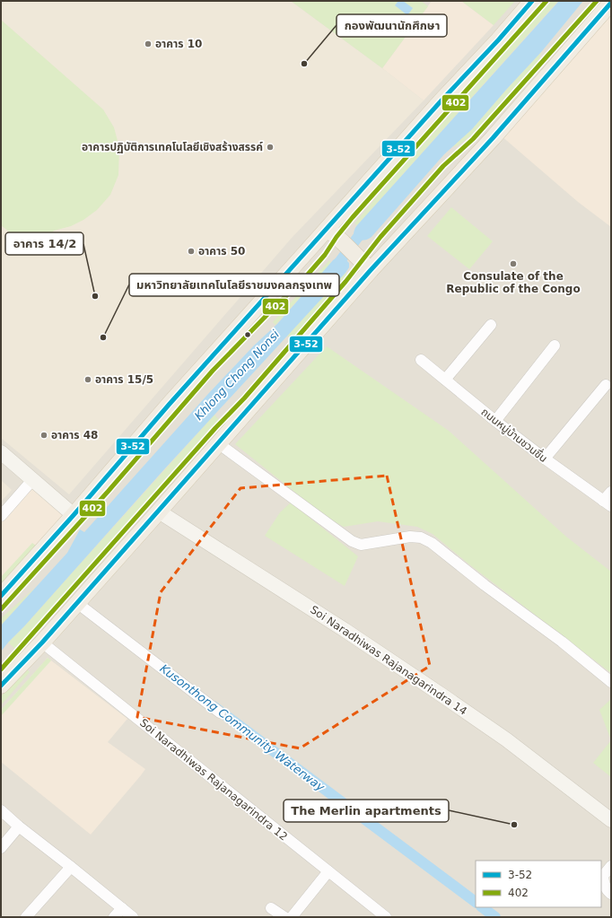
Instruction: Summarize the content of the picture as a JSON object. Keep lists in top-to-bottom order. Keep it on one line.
{"streets":{"street":["ถนนหมู่บ้านชวนชื่น","Soi Naradhiwas Rajanagarindra 14","Soi Naradhiwas Rajanagarindra 12"]},"water":["Khlong Chong Nonsi","Kusonthong Community Waterway"],"places":["อาคาร 10","กองพัฒนานักศึกษา","อาคารปฏิบัติการเทคโนโลยีเชิงสร้างสรรค์","อาคาร 50","Consulate of the Republic of the Congo","อาคาร 14/2","มหาวิทยาลัยเทคโนโลยีราชมงคลกรุงเทพ","อาคาร 15/5","อาคาร 48","The Merlin apartments"],"lines":["transit line 3-52","transit line 402"],"legend":["3-52","402"]}
